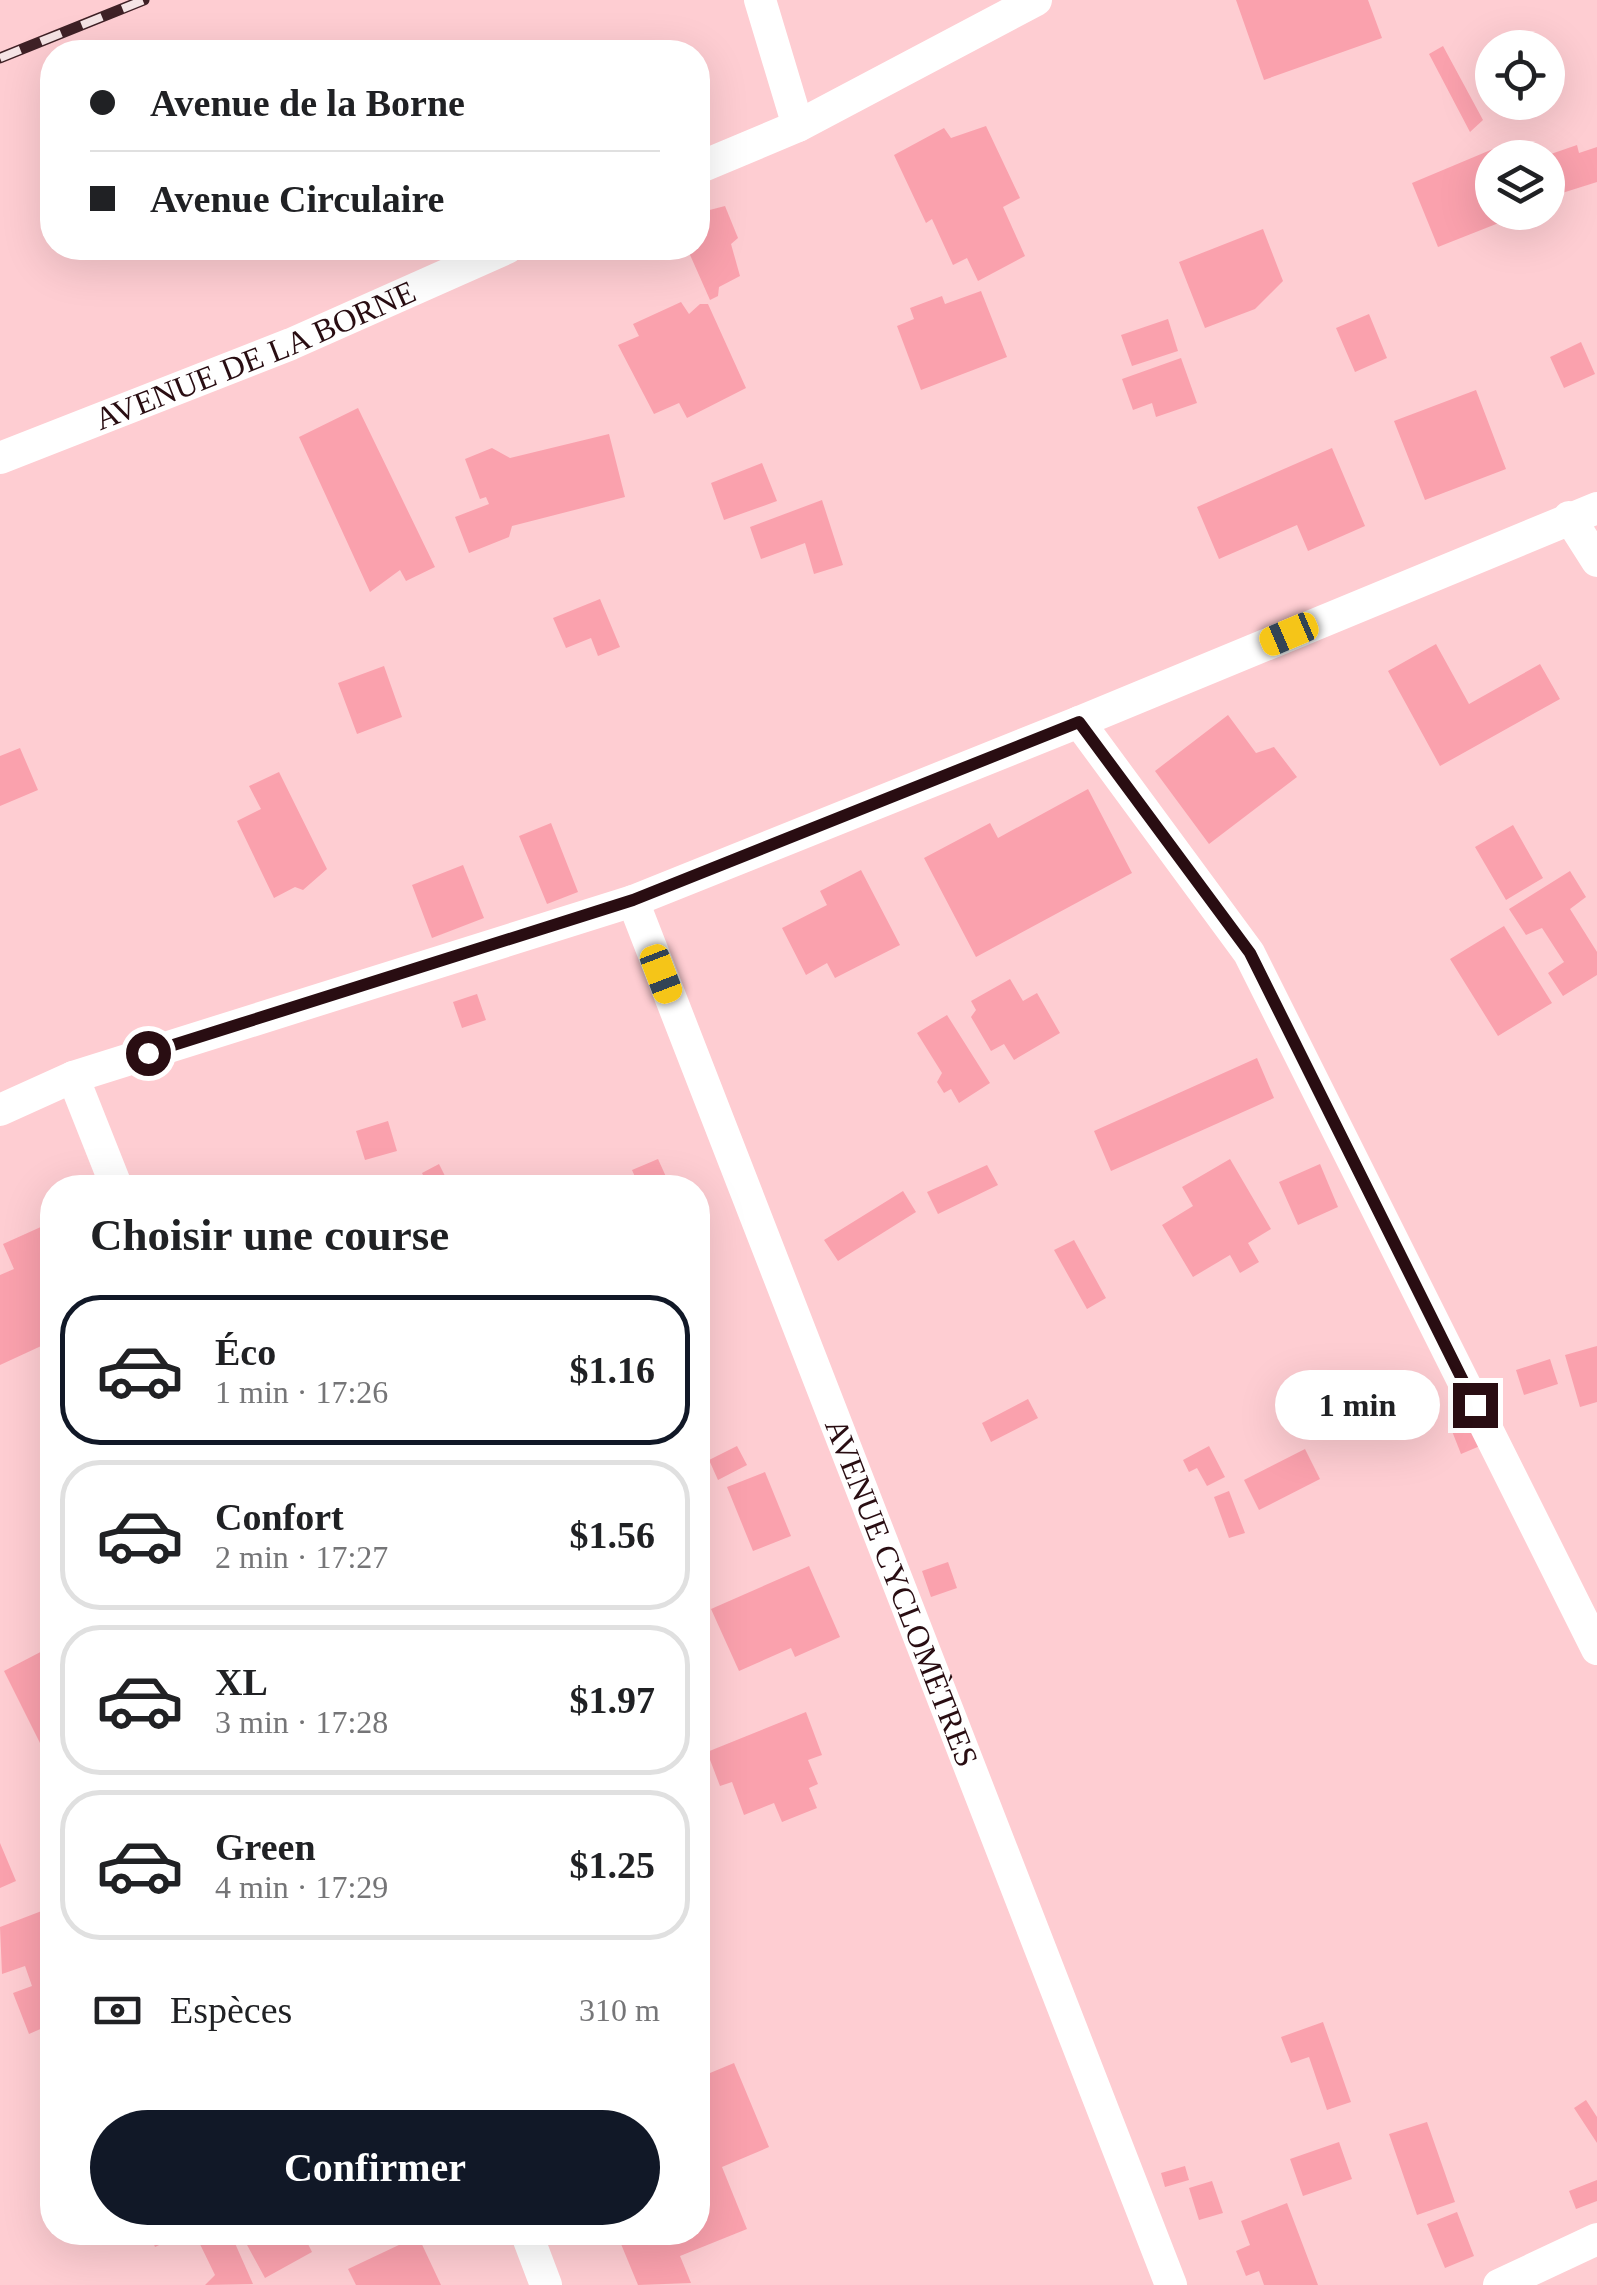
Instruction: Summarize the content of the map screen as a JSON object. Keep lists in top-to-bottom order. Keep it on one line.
{"streets":{"street":["AVENUE DE LA BORNE","AVENUE CYCLOMÈTRES"]},"page":{"banner":["Avenue de la Borne","Avenue Circulaire"],"heading":"Choisir une course","list":[{"name":"Éco","note":"1 min · 17:26","value":"$1.16"},{"name":"Confort","note":"2 min · 17:27","value":"$1.56"},{"name":"XL","note":"3 min · 17:28","value":"$1.97"},{"name":"Green","note":"4 min · 17:29","value":"$1.25"}],"bubble":"1 min","pay":["Espèces","310 m"],"buttons":"Confirmer"}}
